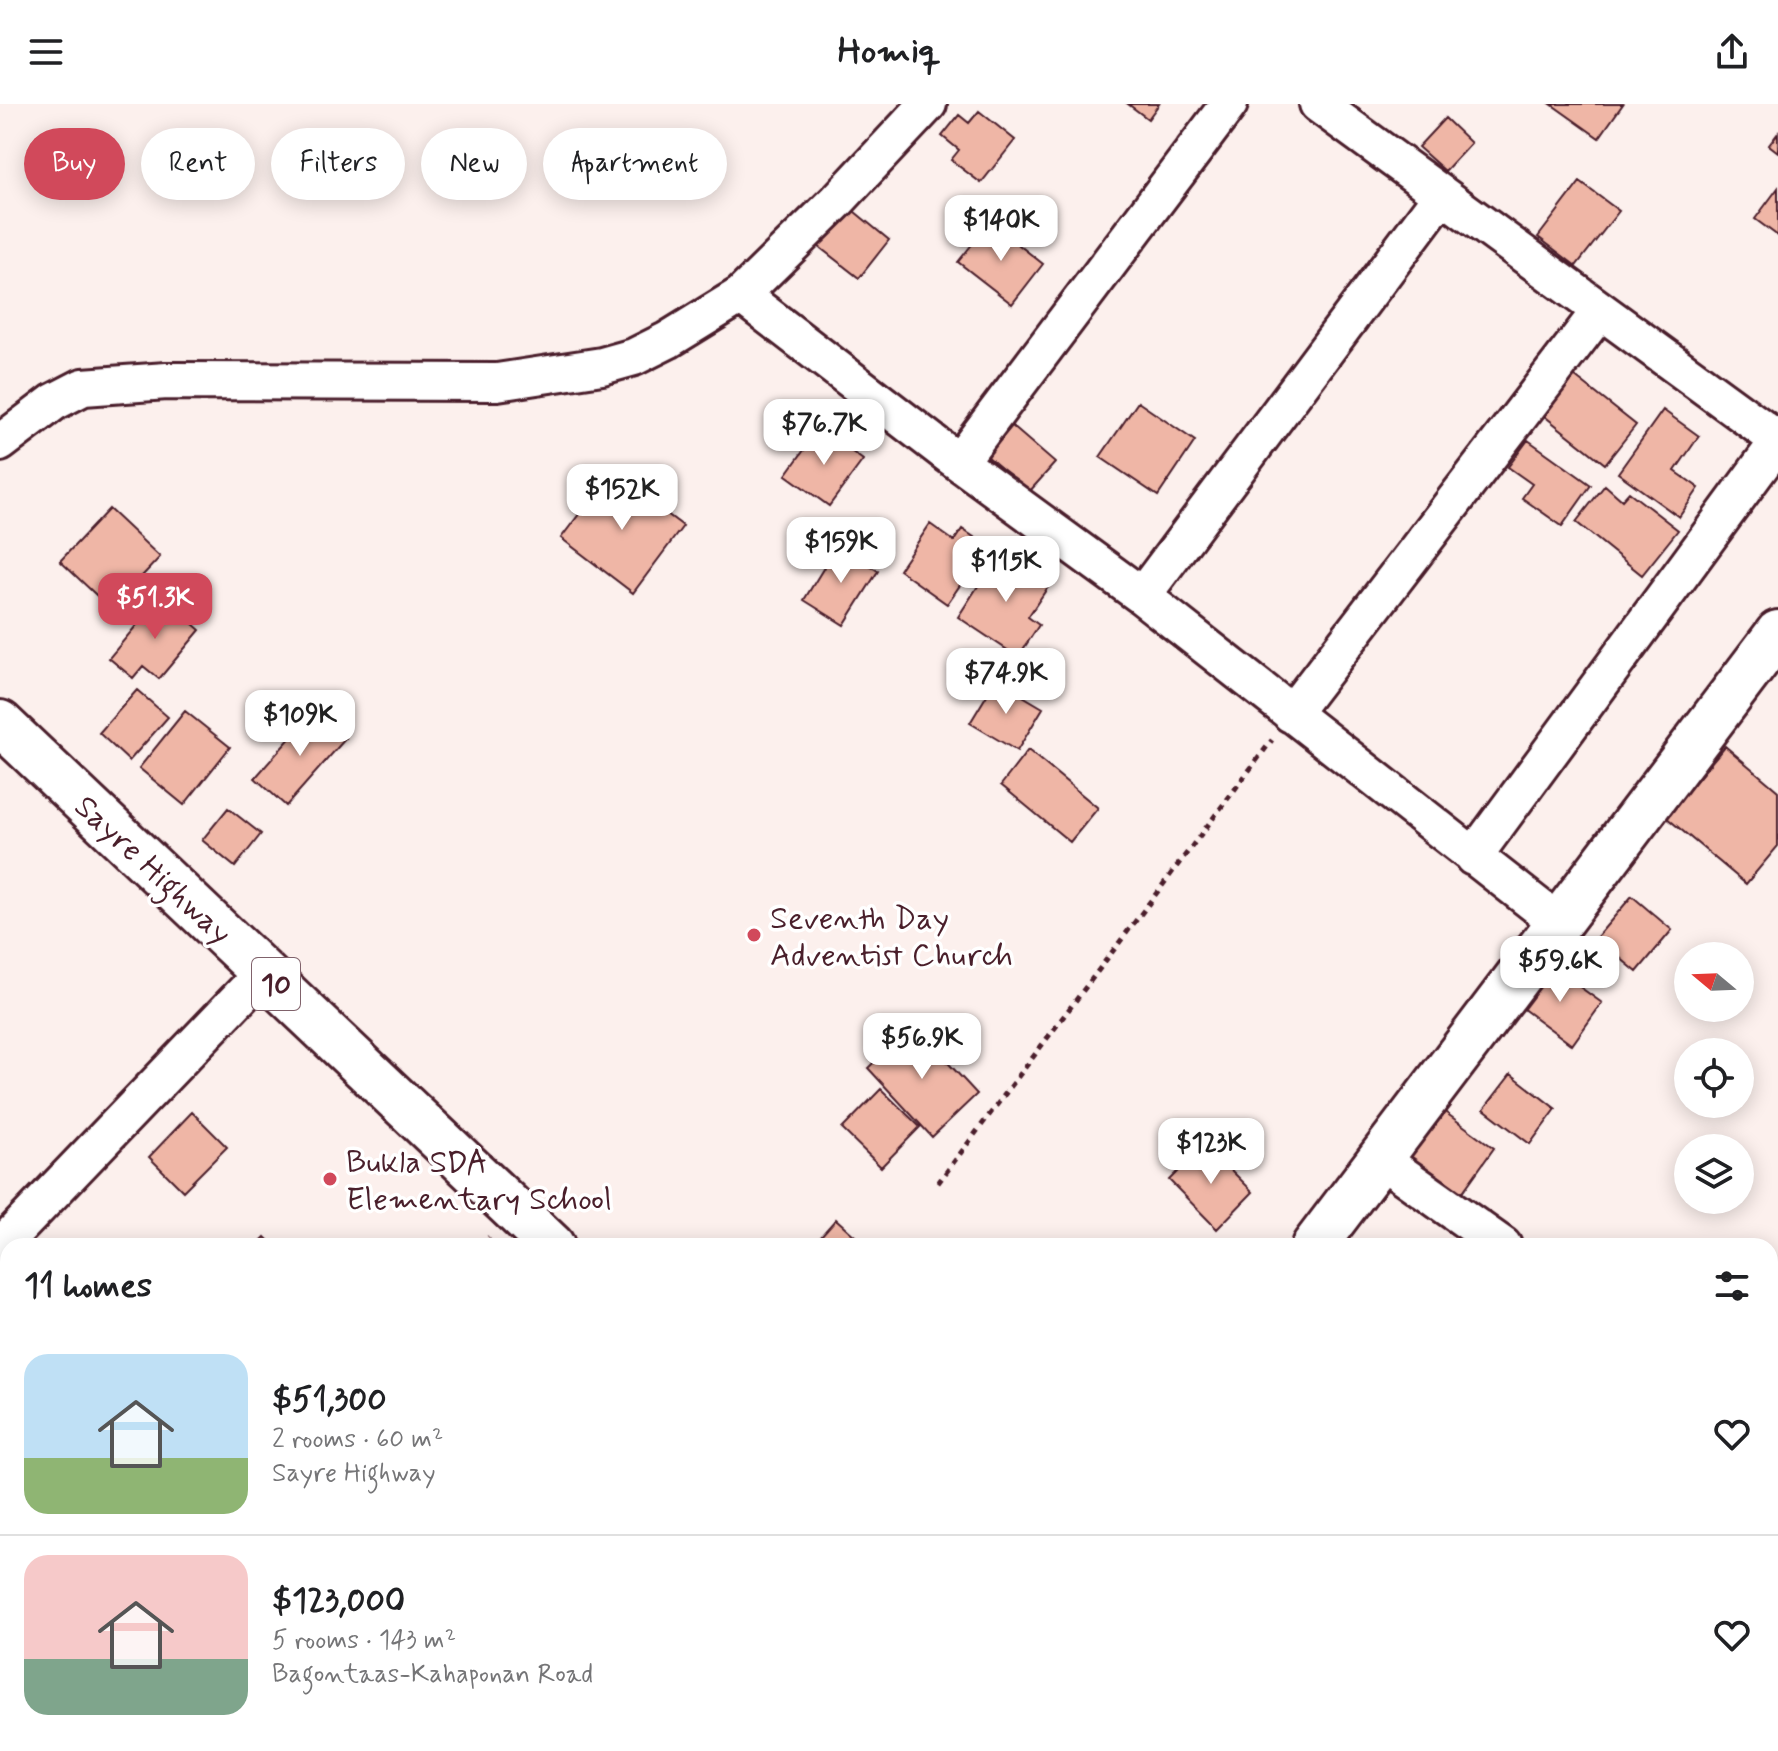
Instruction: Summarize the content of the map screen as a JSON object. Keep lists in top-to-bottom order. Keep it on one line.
{"streets":{"main road":["Sayre Highway","10"]},"places":["Seventh Day Adventist Church","Bukla SDA Elementary School"],"north":"left","page":{"header":"Homiq","chip":["Buy","Rent","Filters","New","Apartment"],"price":["$140K","$76.7K","$152K","$159K","$115K","$51.3K","$74.9K","$109K","$59.6K","$56.9K","$123K"],"heading":"11 homes","list":[{"name":"$51,300","note":"2 rooms · 60 m² · Sayre Highway"},{"name":"$123,000","note":"5 rooms · 143 m² · Bagontaas-Kahaponan Road"}]}}
